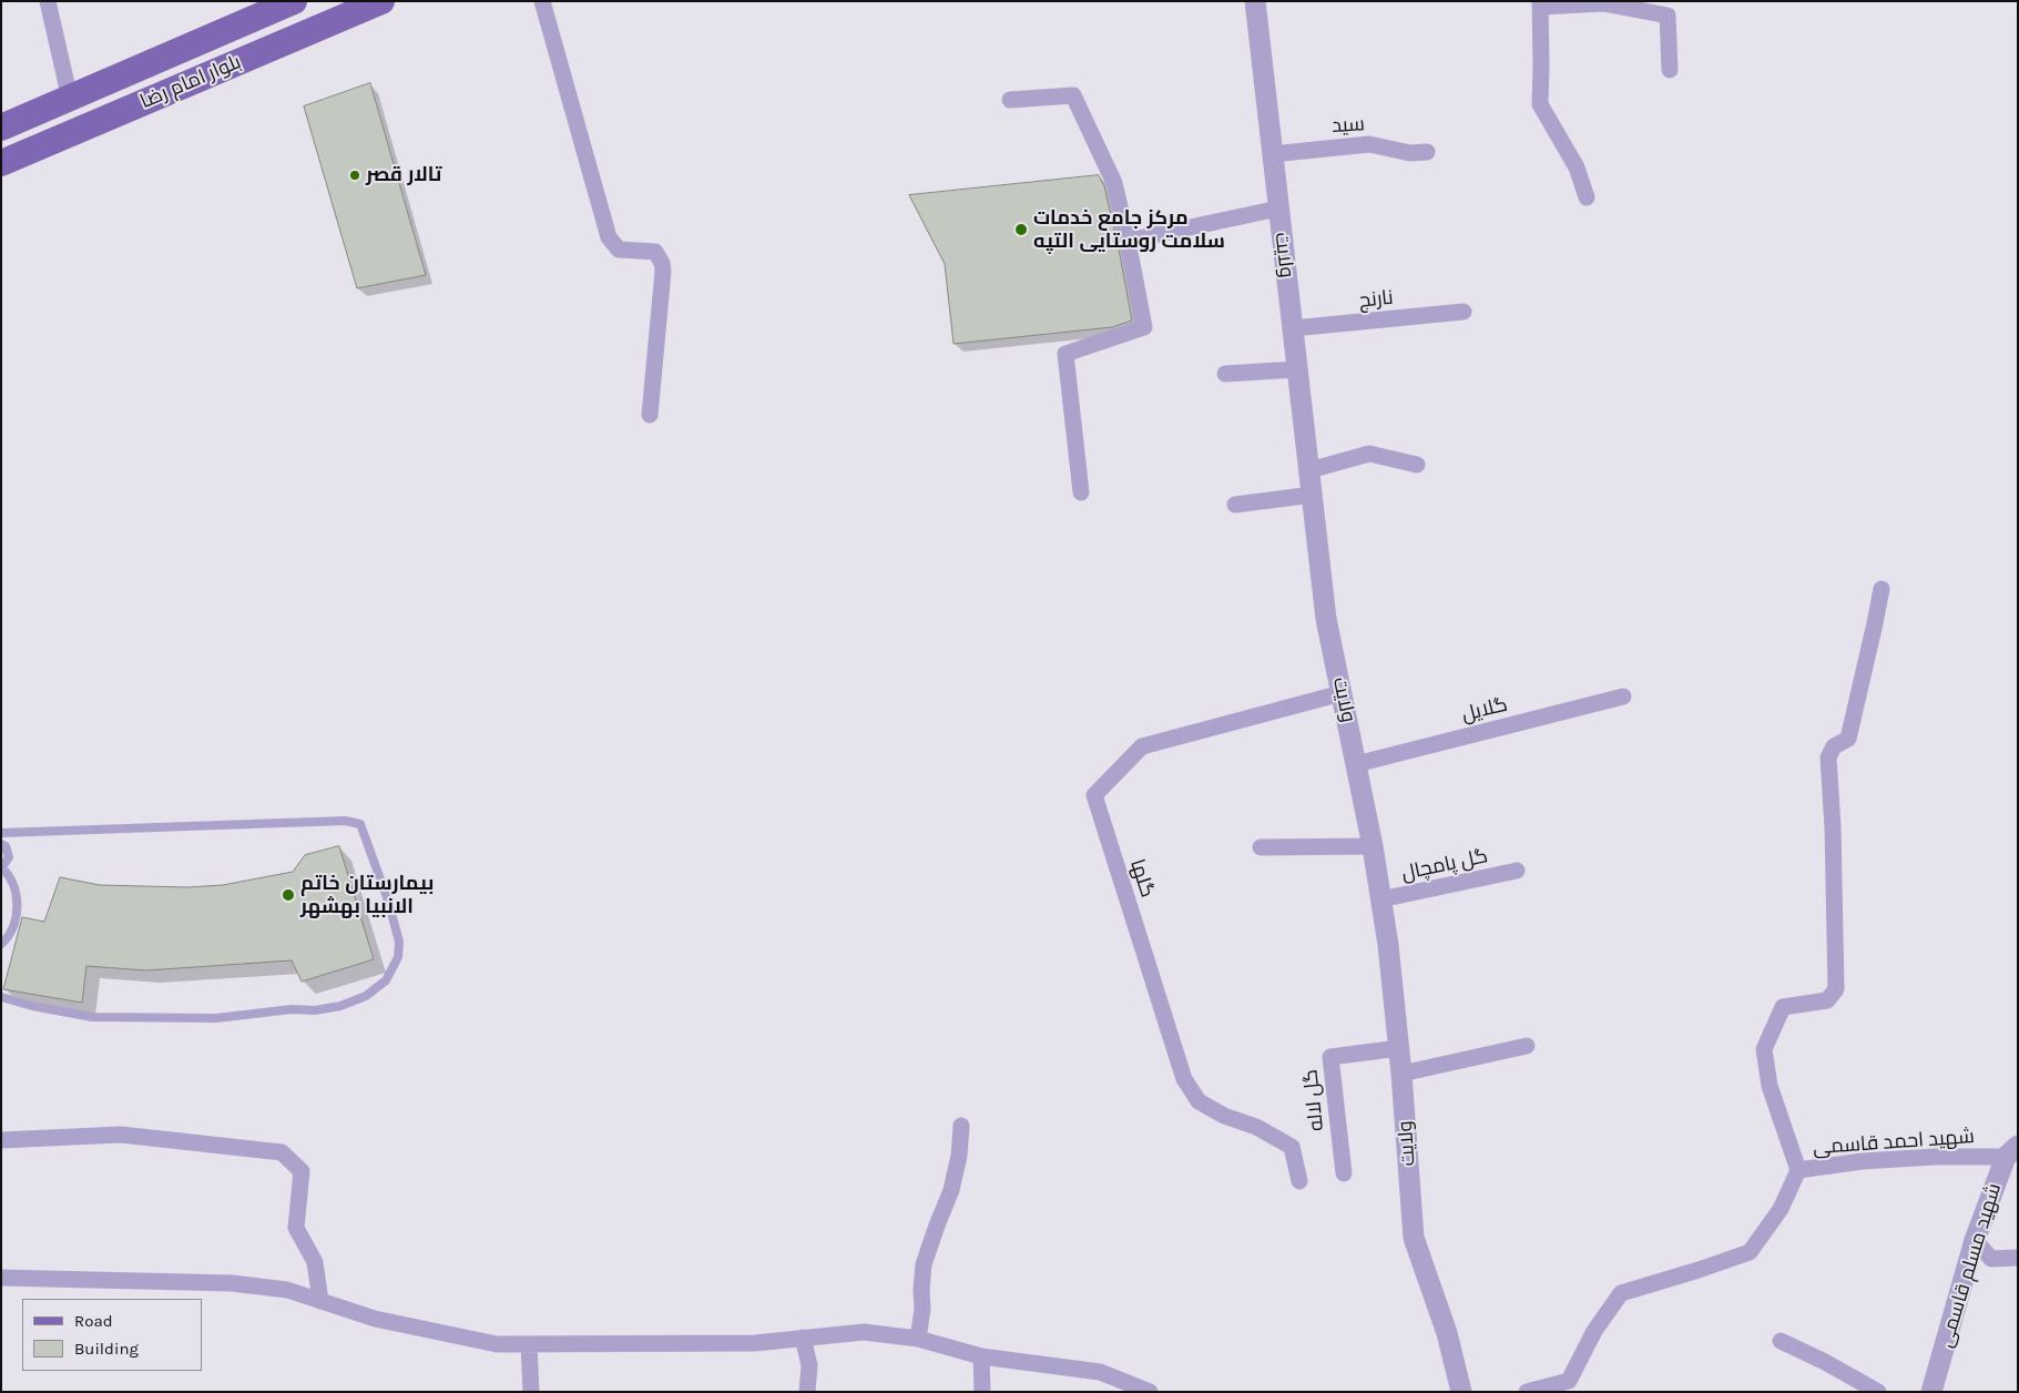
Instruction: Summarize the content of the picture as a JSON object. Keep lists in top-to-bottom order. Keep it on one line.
{"streets":{"main road":["بلوار امام رضا"],"street":["سید","ولایت","نارنج","گلایل","گل پامچال","گلها","گل لاله","شهید احمد قاسمی","شهید مسلم قاسمی"]},"crossings":[["سید","ولایت"],["ولایت","نارنج"],["ولایت","گلایل"],["ولایت","گل پامچال"],["ولایت","گلها"],["ولایت","گل لاله"],["شهید احمد قاسمی","شهید مسلم قاسمی"]],"places":["تالار قصر","مرکز جامع خدمات سلامت روستایی التپه","بیمارستان خاتم الانبیا بهشهر"],"legend":["Road","Building"]}
